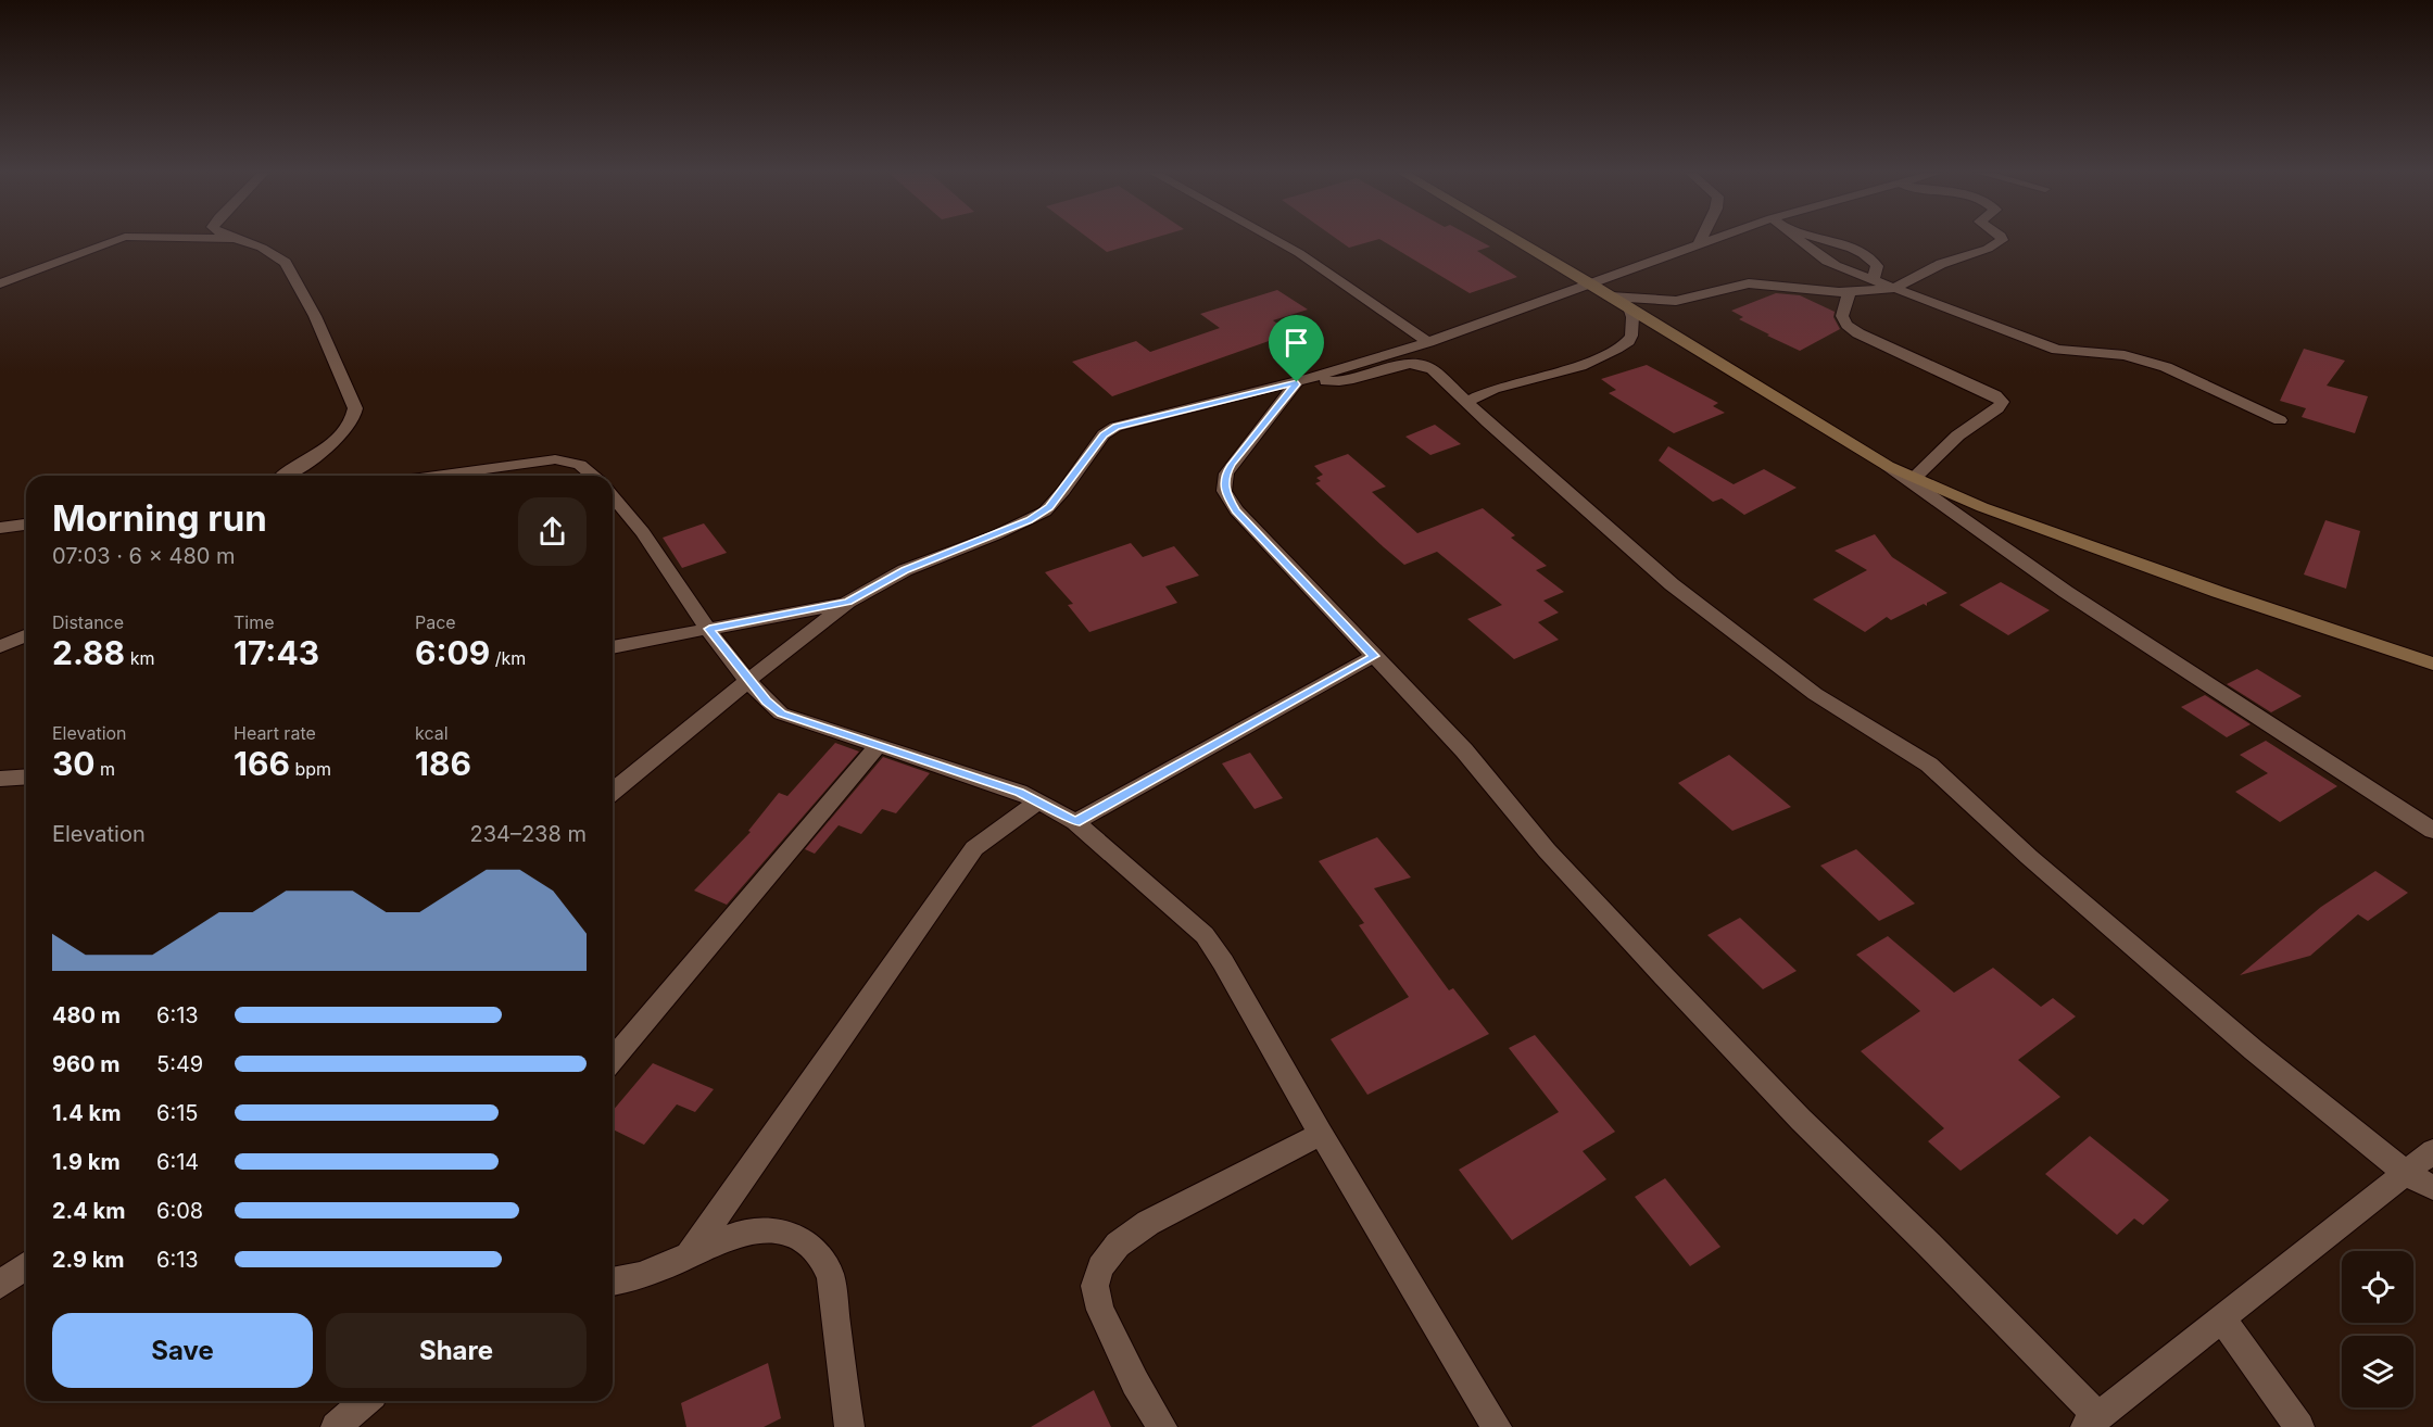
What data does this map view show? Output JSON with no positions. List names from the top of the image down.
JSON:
{
  "page": {
    "heading": ["Morning run", "07:03 · 6 × 480 m"],
    "stats": [
      ["Distance", "2.88 km"],
      ["Time", "17:43"],
      ["Pace", "6:09 /km"],
      ["Elevation", "30 m"],
      ["Heart rate", "166 bpm"],
      ["kcal", "186"]
    ],
    "chart": ["Elevation", "234–238 m"],
    "list": [
      {
        "name": "480 m",
        "note": "6:13"
      },
      {
        "name": "960 m",
        "note": "5:49"
      },
      {
        "name": "1.4 km",
        "note": "6:15"
      },
      {
        "name": "1.9 km",
        "note": "6:14"
      },
      {
        "name": "2.4 km",
        "note": "6:08"
      },
      {
        "name": "2.9 km",
        "note": "6:13"
      }
    ],
    "buttons": ["Save", "Share"]
  }
}
